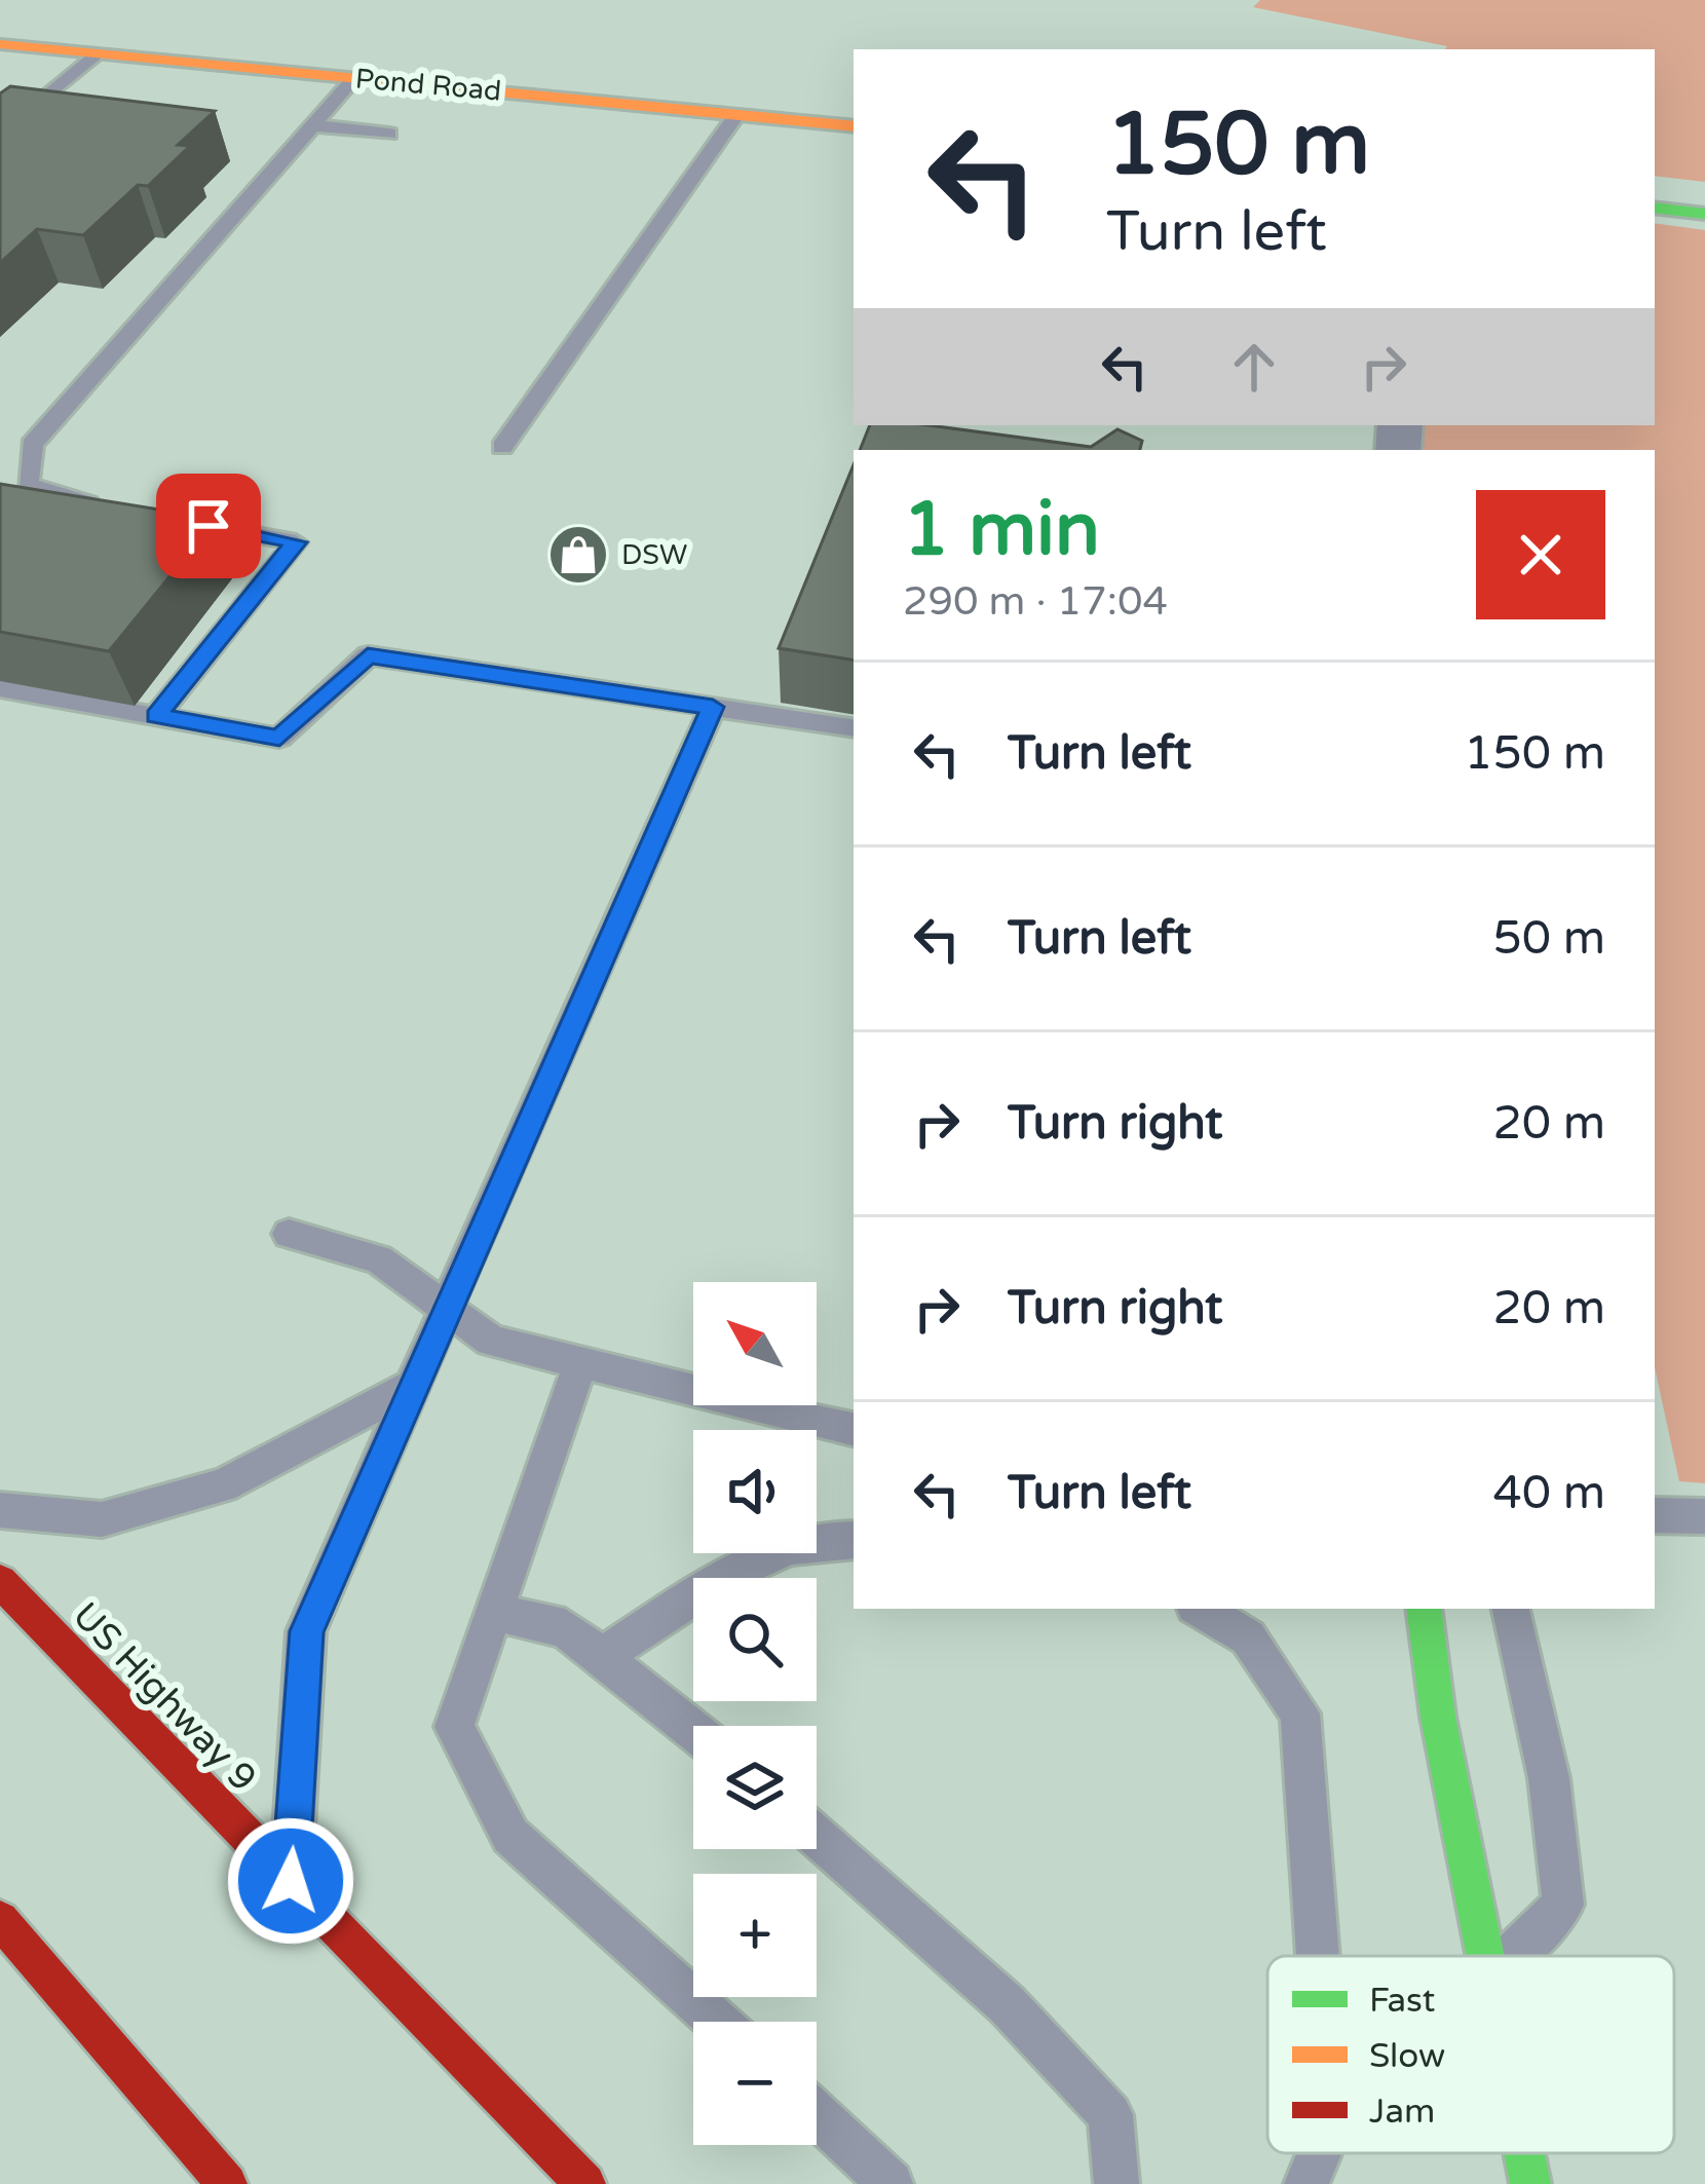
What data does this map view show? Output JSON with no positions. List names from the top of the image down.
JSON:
{
  "streets": {
    "main road": ["Pond Road", "US Highway 9"]
  },
  "places": {
    "shop": ["DSW"]
  },
  "legend": ["Fast", "Slow", "Jam"],
  "north": "top left",
  "page": {
    "turn": ["150 m", "Turn left"],
    "heading": ["1 min", "290 m · 17:04"],
    "list": [
      {
        "name": "Turn left",
        "value": "150 m"
      },
      {
        "name": "Turn left",
        "value": "50 m"
      },
      {
        "name": "Turn right",
        "value": "20 m"
      },
      {
        "name": "Turn right",
        "value": "20 m"
      },
      {
        "name": "Turn left",
        "value": "40 m"
      }
    ],
    "map_buttons": ["+", "−"]
  }
}
